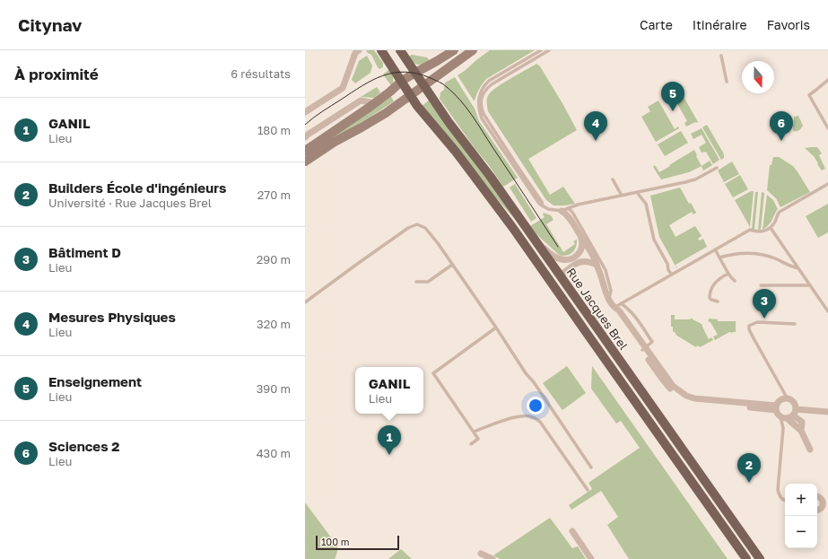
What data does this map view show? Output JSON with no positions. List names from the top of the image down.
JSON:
{
  "streets": {
    "main road": ["Rue Jacques Brel"]
  },
  "scale_bar": "100 m",
  "north": "bottom",
  "page": {
    "header": "Citynav",
    "nav": ["Carte", "Itinéraire", "Favoris"],
    "heading": ["À proximité", "6 résultats"],
    "pins": [
      "5",
      "4",
      "6",
      "3",
      "1",
      "2"
    ],
    "list": [
      {
        "mark": "1",
        "name": "GANIL",
        "note": "Lieu",
        "value": "180 m"
      },
      {
        "mark": "2",
        "name": "Builders École d'ingénieurs",
        "note": "Université · Rue Jacques Brel",
        "value": "270 m"
      },
      {
        "mark": "3",
        "name": "Bâtiment D",
        "note": "Lieu",
        "value": "290 m"
      },
      {
        "mark": "4",
        "name": "Mesures Physiques",
        "note": "Lieu",
        "value": "320 m"
      },
      {
        "mark": "5",
        "name": "Enseignement",
        "note": "Lieu",
        "value": "390 m"
      },
      {
        "mark": "6",
        "name": "Sciences 2",
        "note": "Lieu",
        "value": "430 m"
      }
    ],
    "popup": ["GANIL", "Lieu"],
    "map_buttons": ["+", "−"],
    "scale": "100 m"
  }
}
